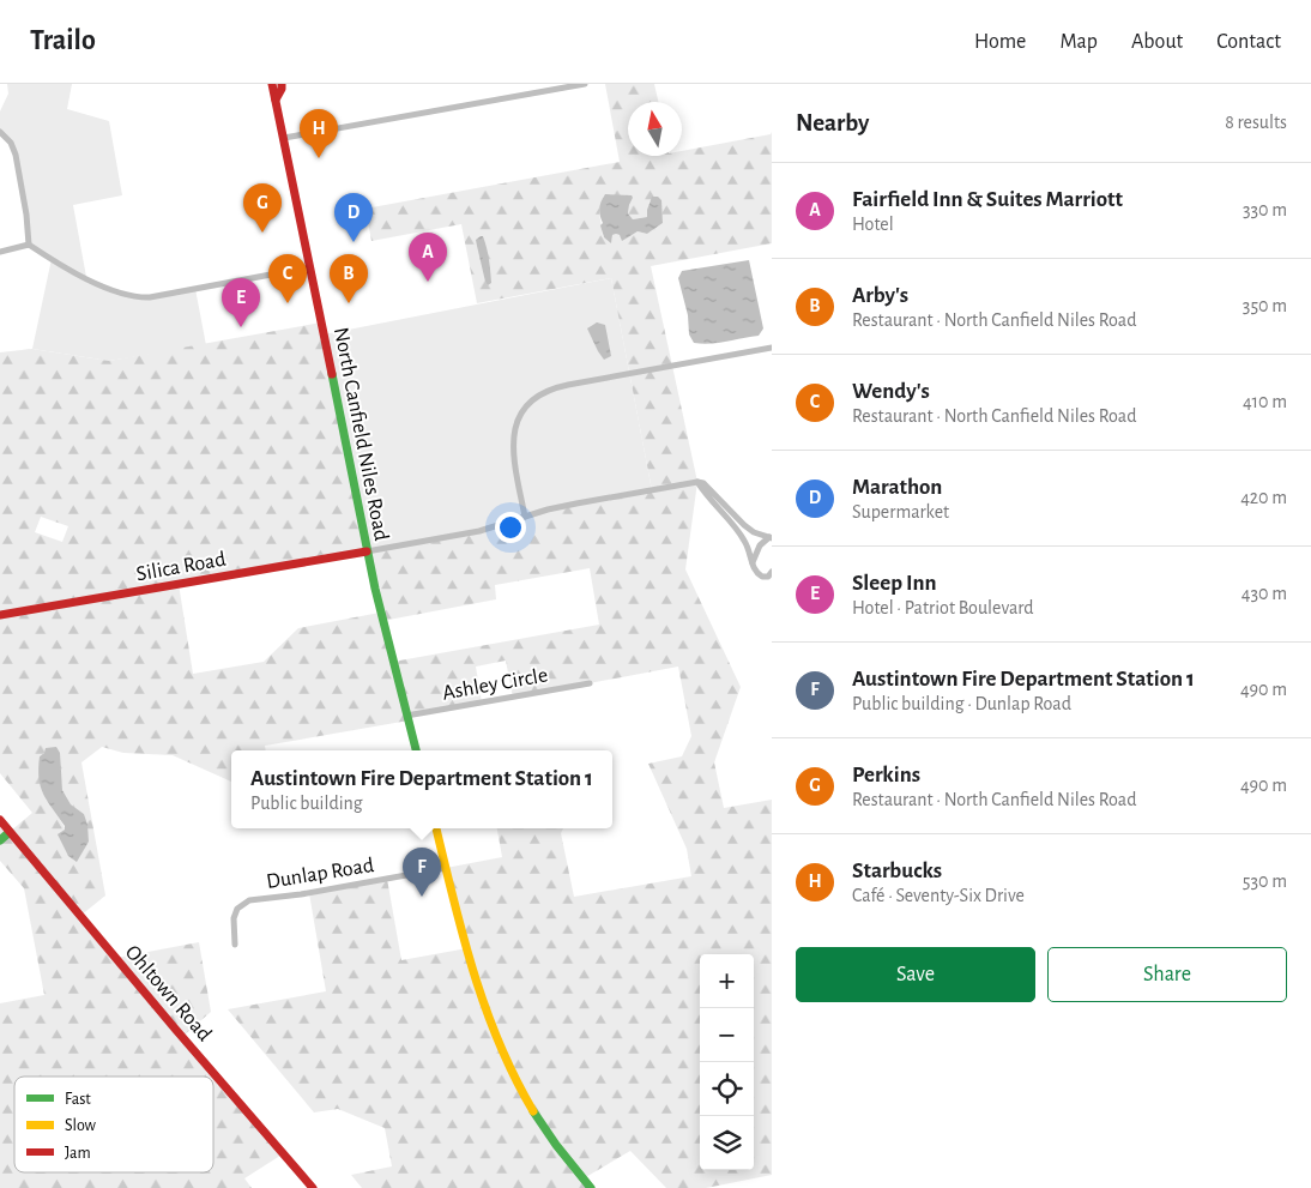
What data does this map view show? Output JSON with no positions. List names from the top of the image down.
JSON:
{
  "streets": {
    "main road": ["North Canfield Niles Road", "Silica Road", "Ohltown Road"],
    "street": ["Ashley Circle", "Dunlap Road"]
  },
  "crossings": [
    ["North Canfield Niles Road", "Silica Road"],
    ["North Canfield Niles Road", "Ashley Circle"]
  ],
  "legend": ["Fast", "Slow", "Jam"],
  "north": "top",
  "page": {
    "header": "Trailo",
    "nav": [
      "Home",
      "Map",
      "About",
      "Contact"
    ],
    "heading": ["Nearby", "8 results"],
    "pins": [
      "H",
      "G",
      "D",
      "A",
      "B",
      "C",
      "E",
      "F"
    ],
    "list": [
      {
        "mark": "A",
        "name": "Fairfield Inn & Suites Marriott",
        "note": "Hotel",
        "value": "330 m"
      },
      {
        "mark": "B",
        "name": "Arby's",
        "note": "Restaurant · North Canfield Niles Road",
        "value": "350 m"
      },
      {
        "mark": "C",
        "name": "Wendy's",
        "note": "Restaurant · North Canfield Niles Road",
        "value": "410 m"
      },
      {
        "mark": "D",
        "name": "Marathon",
        "note": "Supermarket",
        "value": "420 m"
      },
      {
        "mark": "E",
        "name": "Sleep Inn",
        "note": "Hotel · Patriot Boulevard",
        "value": "430 m"
      },
      {
        "mark": "F",
        "name": "Austintown Fire Department Station 1",
        "note": "Public building · Dunlap Road",
        "value": "490 m"
      },
      {
        "mark": "G",
        "name": "Perkins",
        "note": "Restaurant · North Canfield Niles Road",
        "value": "490 m"
      },
      {
        "mark": "H",
        "name": "Starbucks",
        "note": "Café · Seventy-Six Drive",
        "value": "530 m"
      }
    ],
    "popup": ["Austintown Fire Department Station 1", "Public building"],
    "buttons": ["Save", "Share"],
    "map_buttons": ["+", "−"]
  }
}
